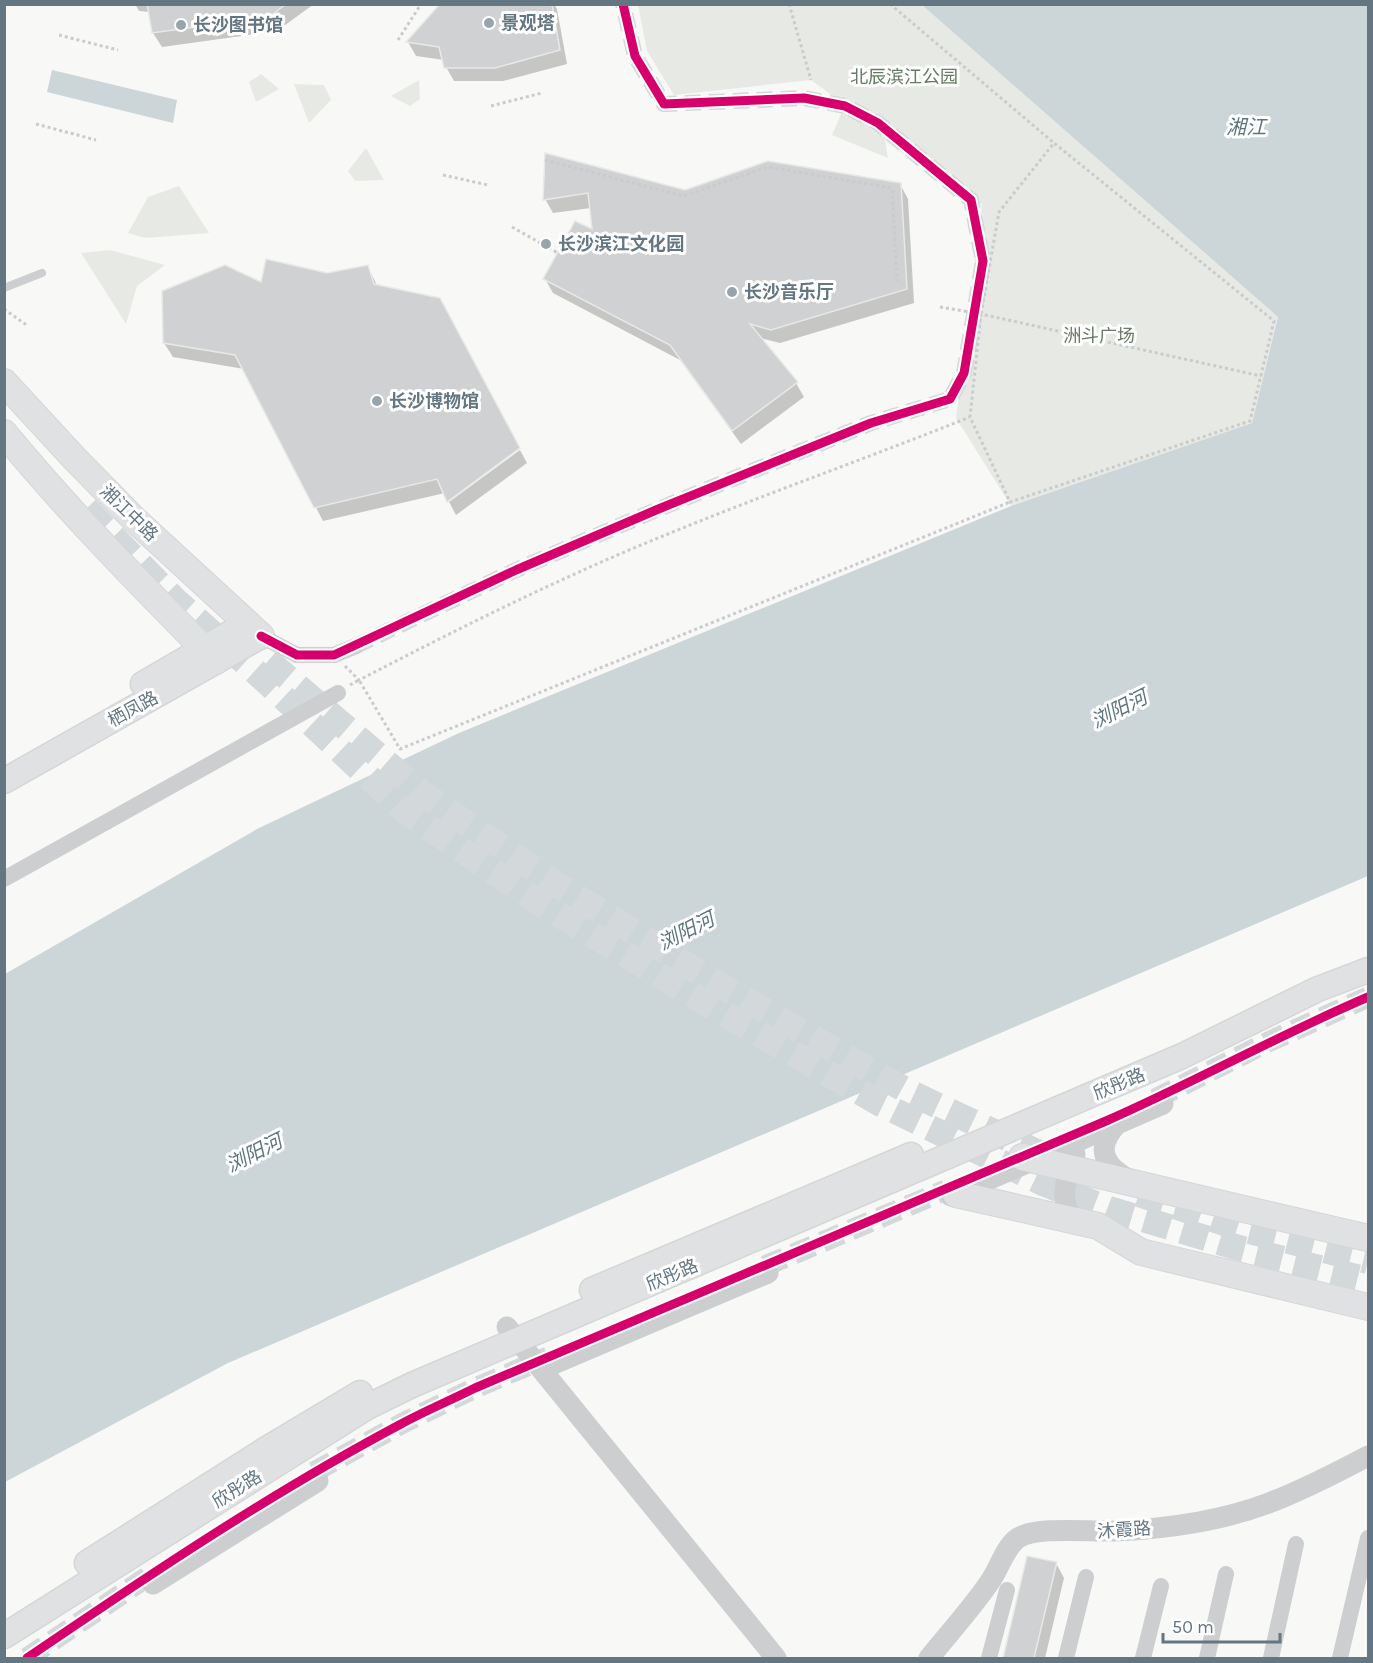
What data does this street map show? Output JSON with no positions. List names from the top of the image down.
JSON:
{
  "streets": {
    "main road": ["湘江中路", "栖凤路", "欣彤路"],
    "street": ["沐霞路"]
  },
  "crossings": [
    ["湘江中路", "栖凤路"]
  ],
  "water": ["湘江", "浏阳河"],
  "parks": ["北辰滨江公园", "洲斗广场"],
  "places": [
    "景观塔",
    "长沙图书馆",
    "长沙滨江文化园",
    "长沙音乐厅",
    "长沙博物馆"
  ],
  "scale_bar": "50 m"
}
